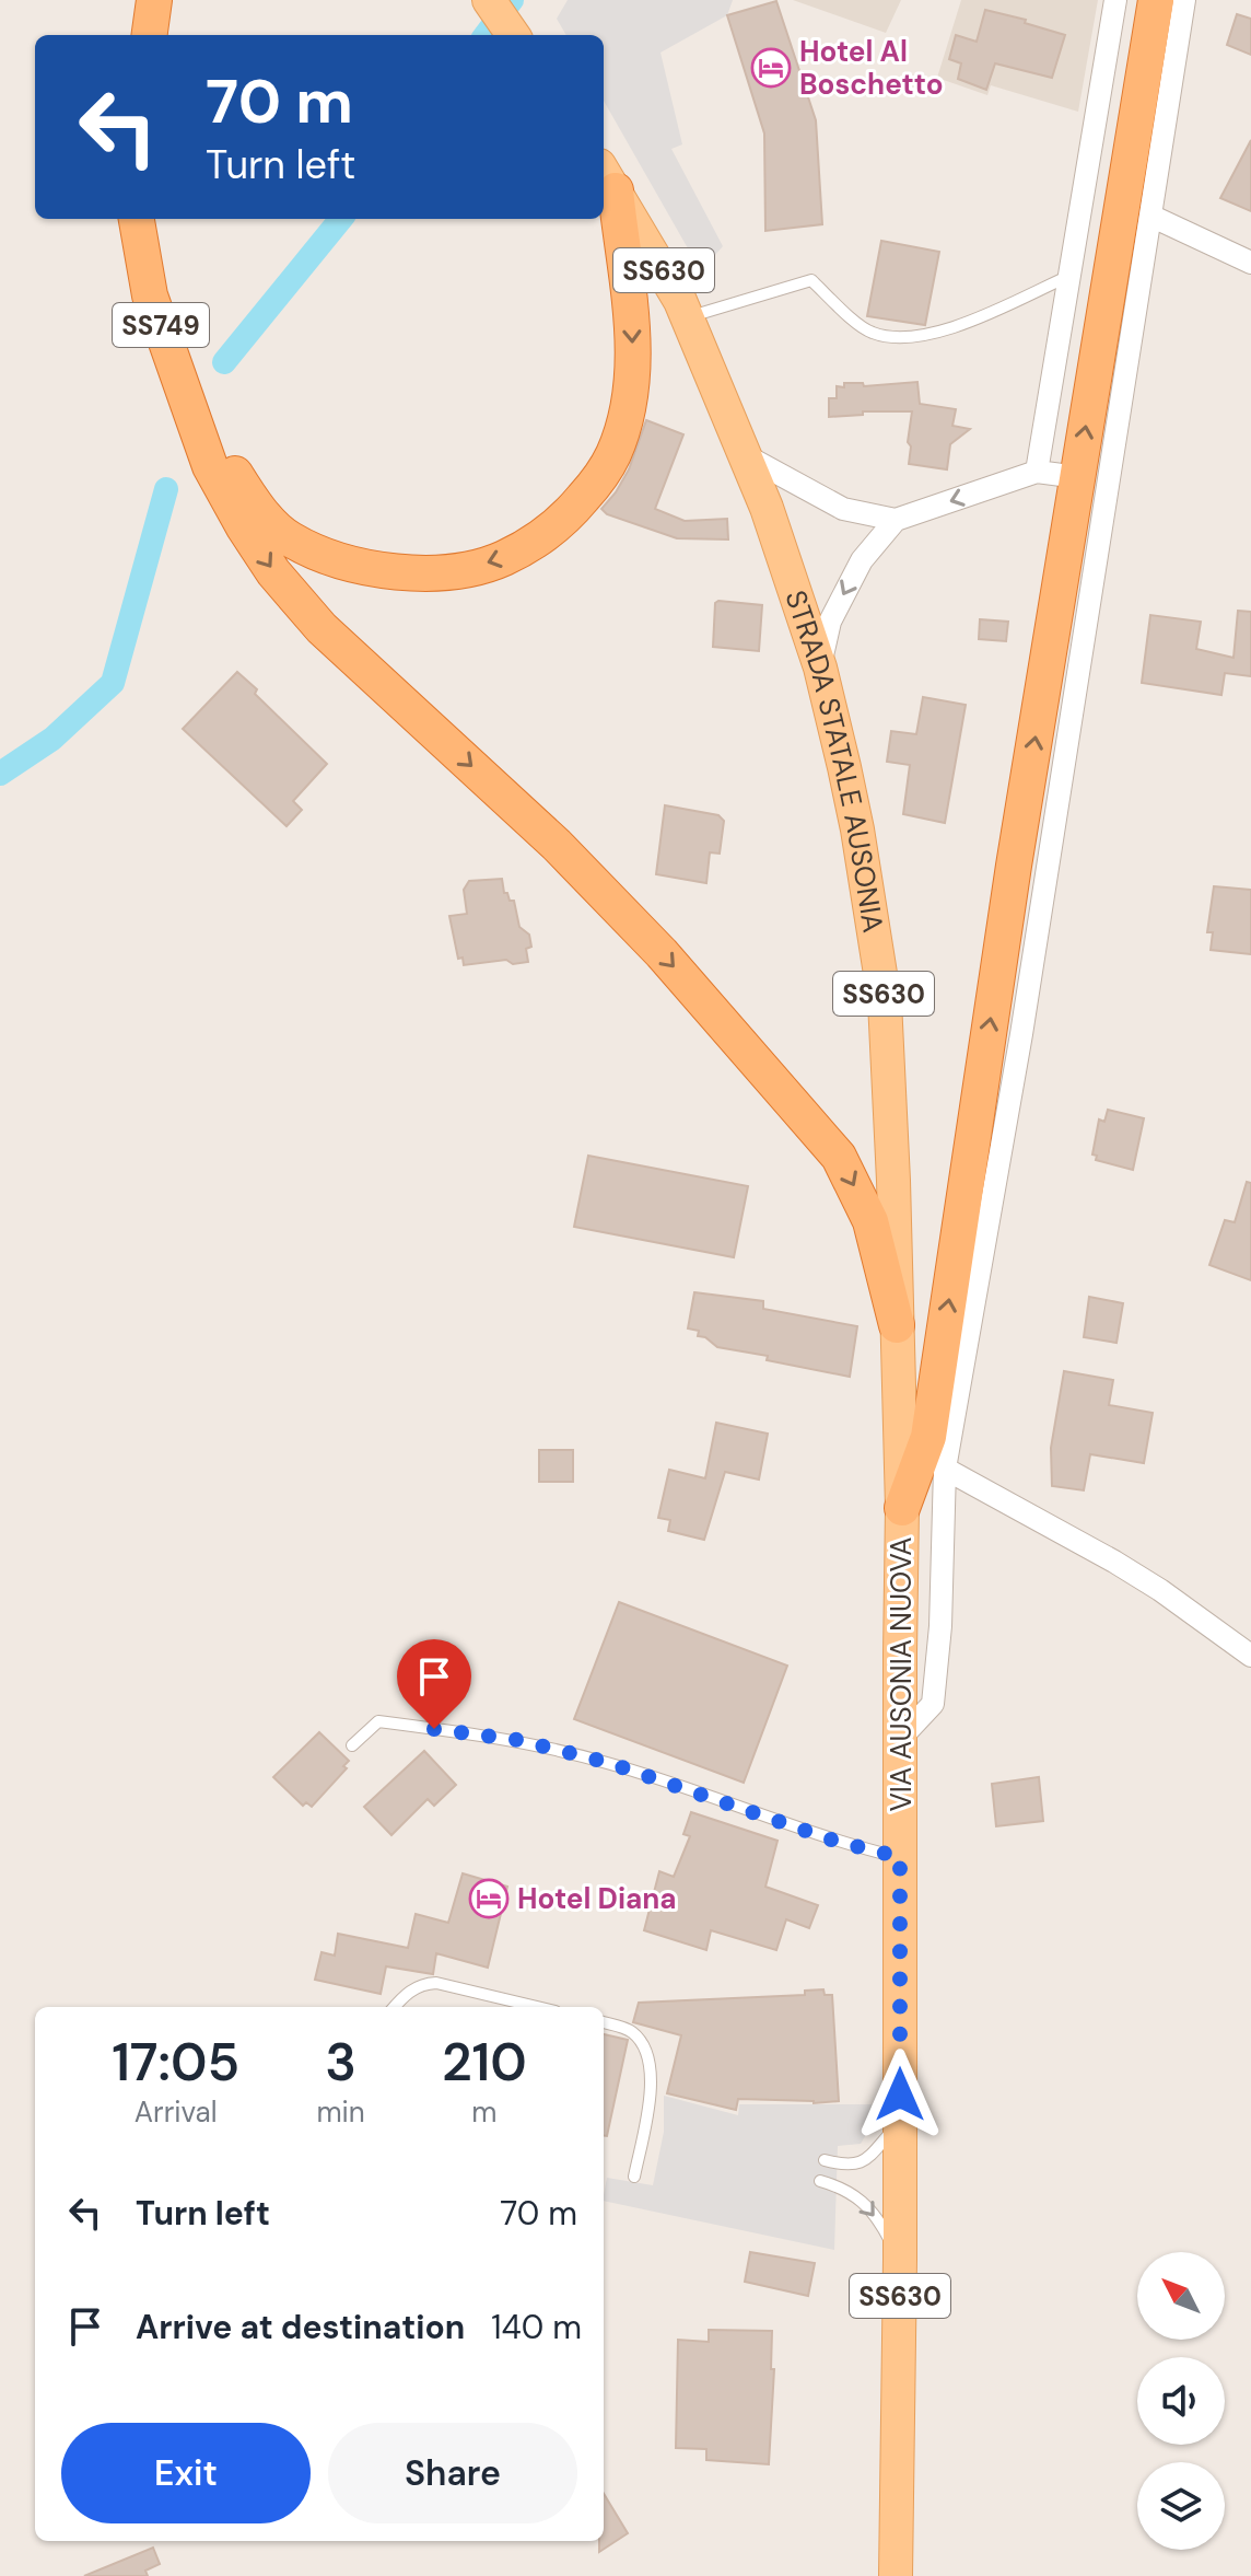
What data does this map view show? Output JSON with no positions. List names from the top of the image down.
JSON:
{
  "streets": {
    "highway": ["SS749"],
    "main road": ["SS630", "STRADA STATALE AUSONIA", "VIA AUSONIA NUOVA"]
  },
  "crossings": [
    ["STRADA STATALE AUSONIA", "VIA AUSONIA NUOVA"]
  ],
  "places": {
    "hotel": ["Hotel Al Boschetto", "Hotel Diana"]
  },
  "north": "top left",
  "page": {
    "turn": ["70 m", "Turn left"],
    "eta": [
      "17:05",
      "Arrival",
      "3",
      "min",
      "210",
      "m"
    ],
    "list": [
      {
        "name": "Turn left",
        "value": "70 m"
      },
      {
        "name": "Arrive at destination",
        "value": "140 m"
      }
    ],
    "buttons": ["Exit", "Share"]
  }
}
